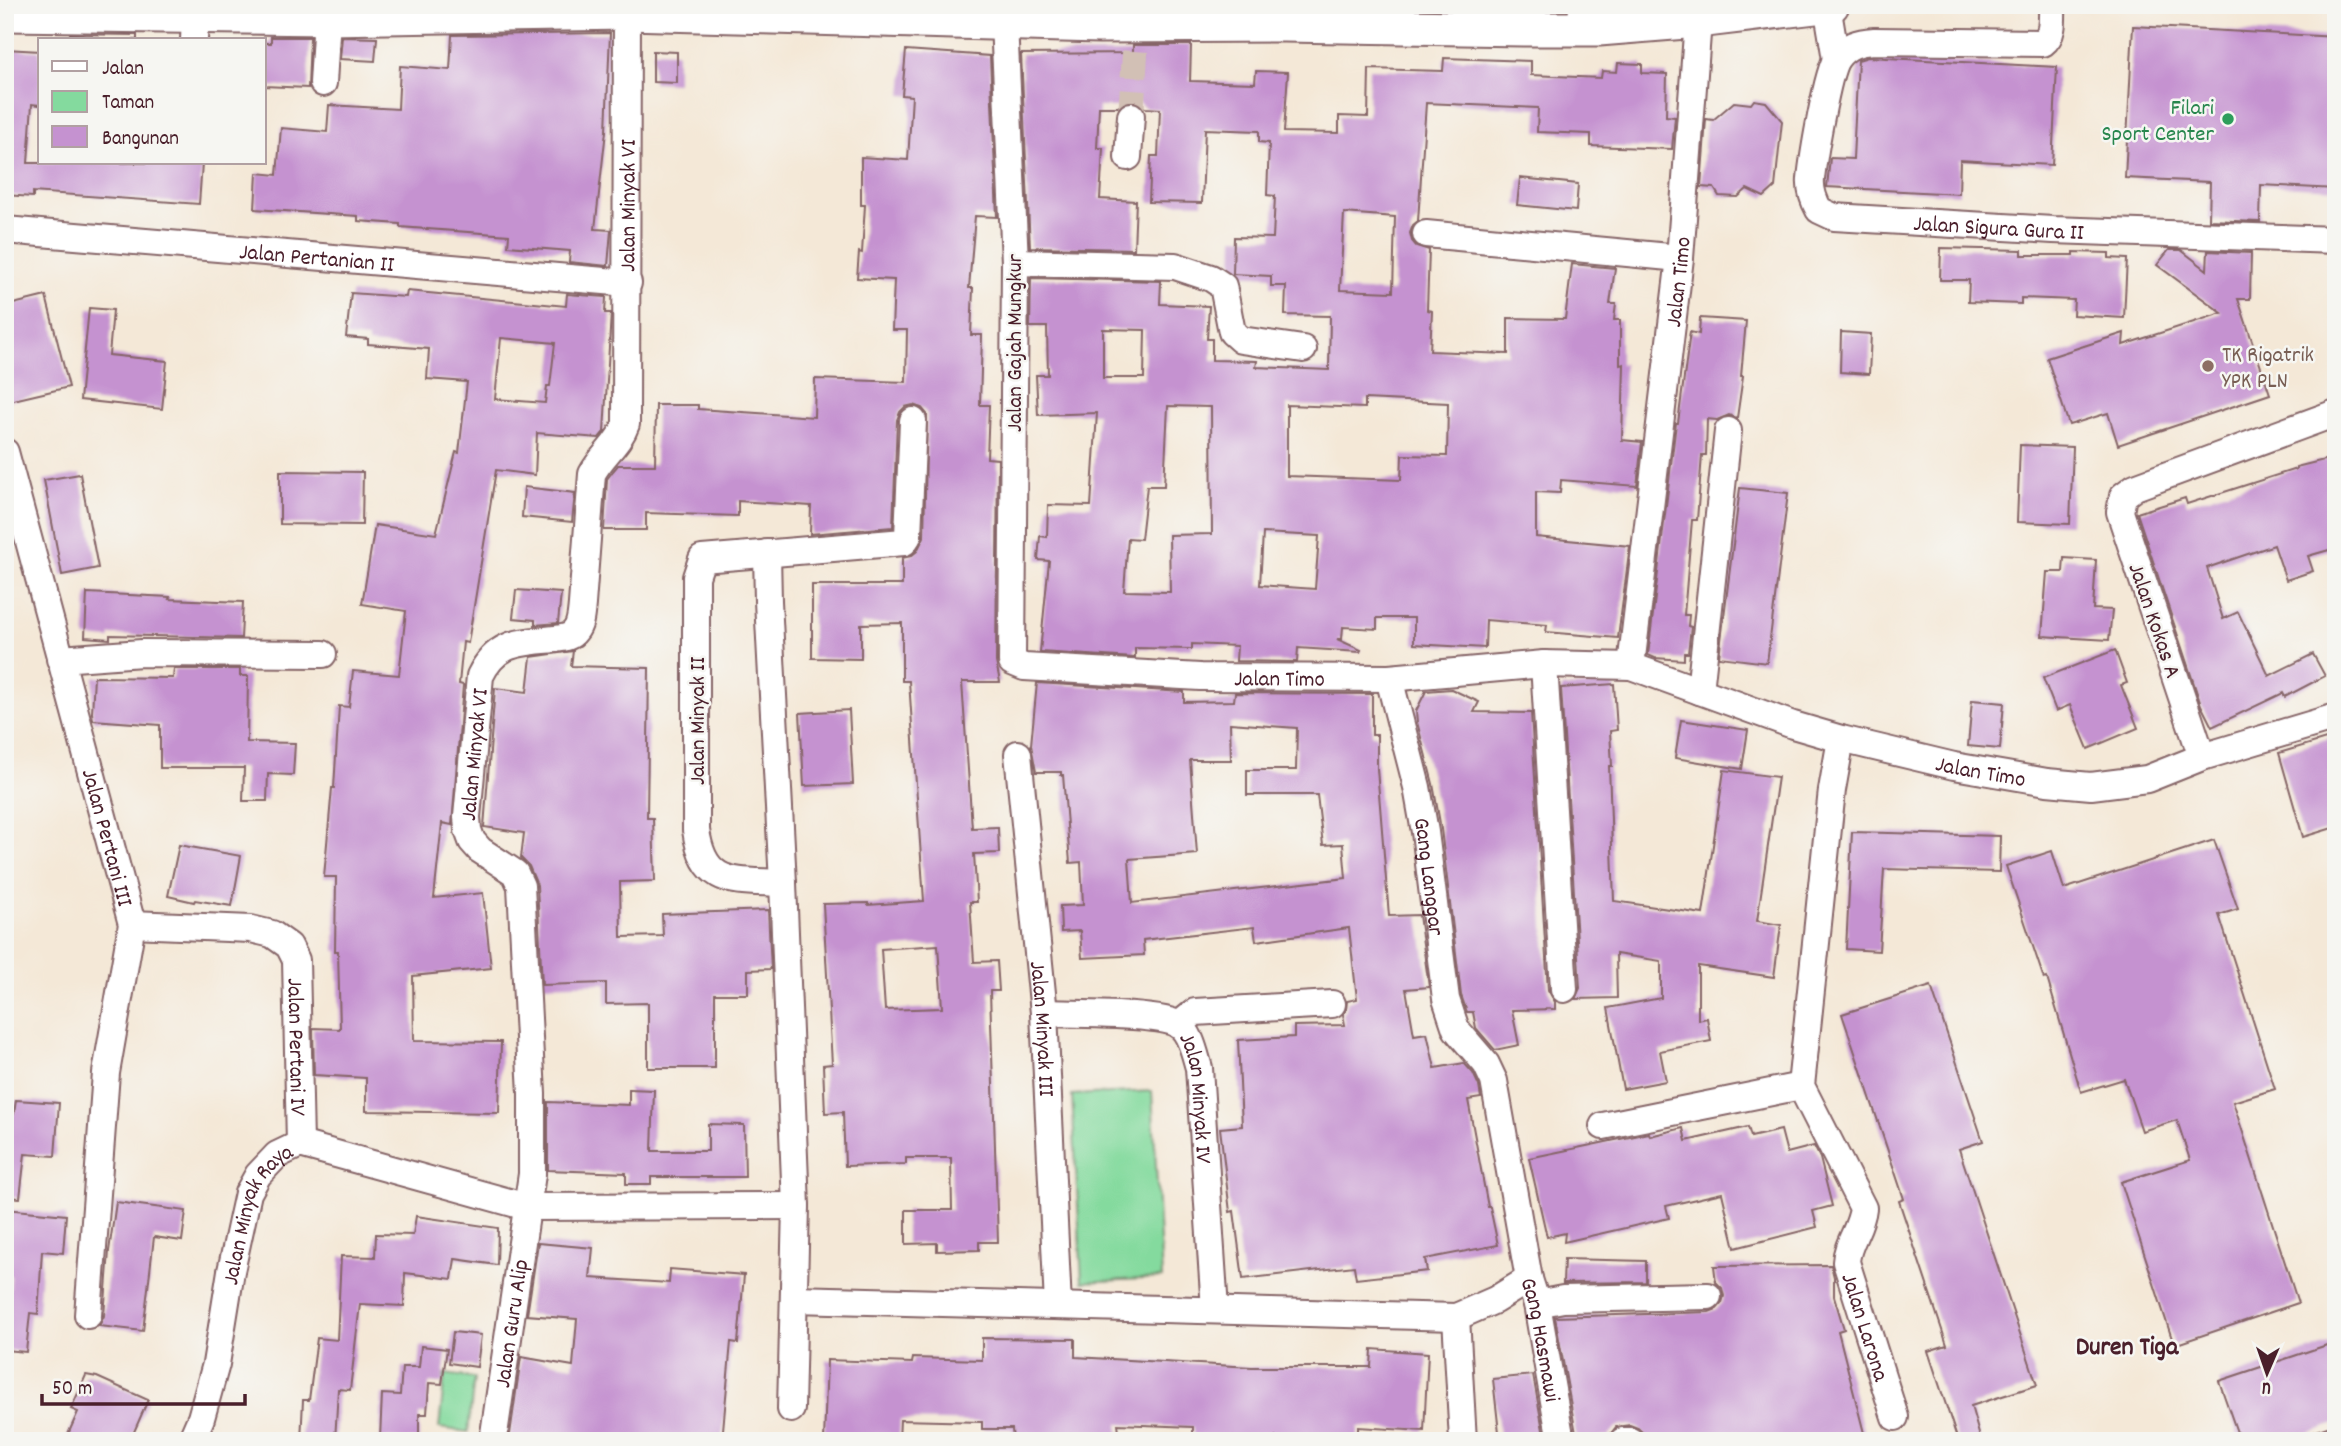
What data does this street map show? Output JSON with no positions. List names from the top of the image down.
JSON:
{
  "streets": {
    "street": [
      "Jalan Minyak VI",
      "Jalan Sigura Gura II",
      "Jalan Pertanian II",
      "Jalan Timo",
      "Jalan Gajah Mungkur",
      "Jalan Kokas A",
      "Jalan Minyak II",
      "Jalan Pertani III",
      "Gang Langgar",
      "Jalan Minyak III",
      "Jalan Pertani IV",
      "Jalan Minyak IV",
      "Jalan Minyak Raya",
      "Jalan Guru Alip",
      "Jalan Larona",
      "Gang Hasmawi"
    ]
  },
  "crossings": [
    ["Jalan Minyak VI", "Jalan Pertanian II"],
    ["Jalan Minyak VI", "Jalan Minyak Raya"],
    ["Jalan Minyak VI", "Jalan Guru Alip"],
    ["Jalan Timo", "Jalan Gajah Mungkur"],
    ["Jalan Timo", "Jalan Kokas A"],
    ["Jalan Timo", "Gang Langgar"],
    ["Jalan Pertani III", "Jalan Pertani IV"],
    ["Gang Langgar", "Gang Hasmawi"],
    ["Jalan Minyak III", "Jalan Minyak IV"],
    ["Jalan Pertani IV", "Jalan Minyak Raya"],
    ["Jalan Minyak Raya", "Jalan Guru Alip"]
  ],
  "districts": ["Duren Tiga"],
  "places": ["Filari Sport Center", "TK Rigatrik YPK PLN"],
  "legend": ["Jalan", "Taman", "Bangunan"],
  "scale_bar": "50 m",
  "north": "bottom"
}
